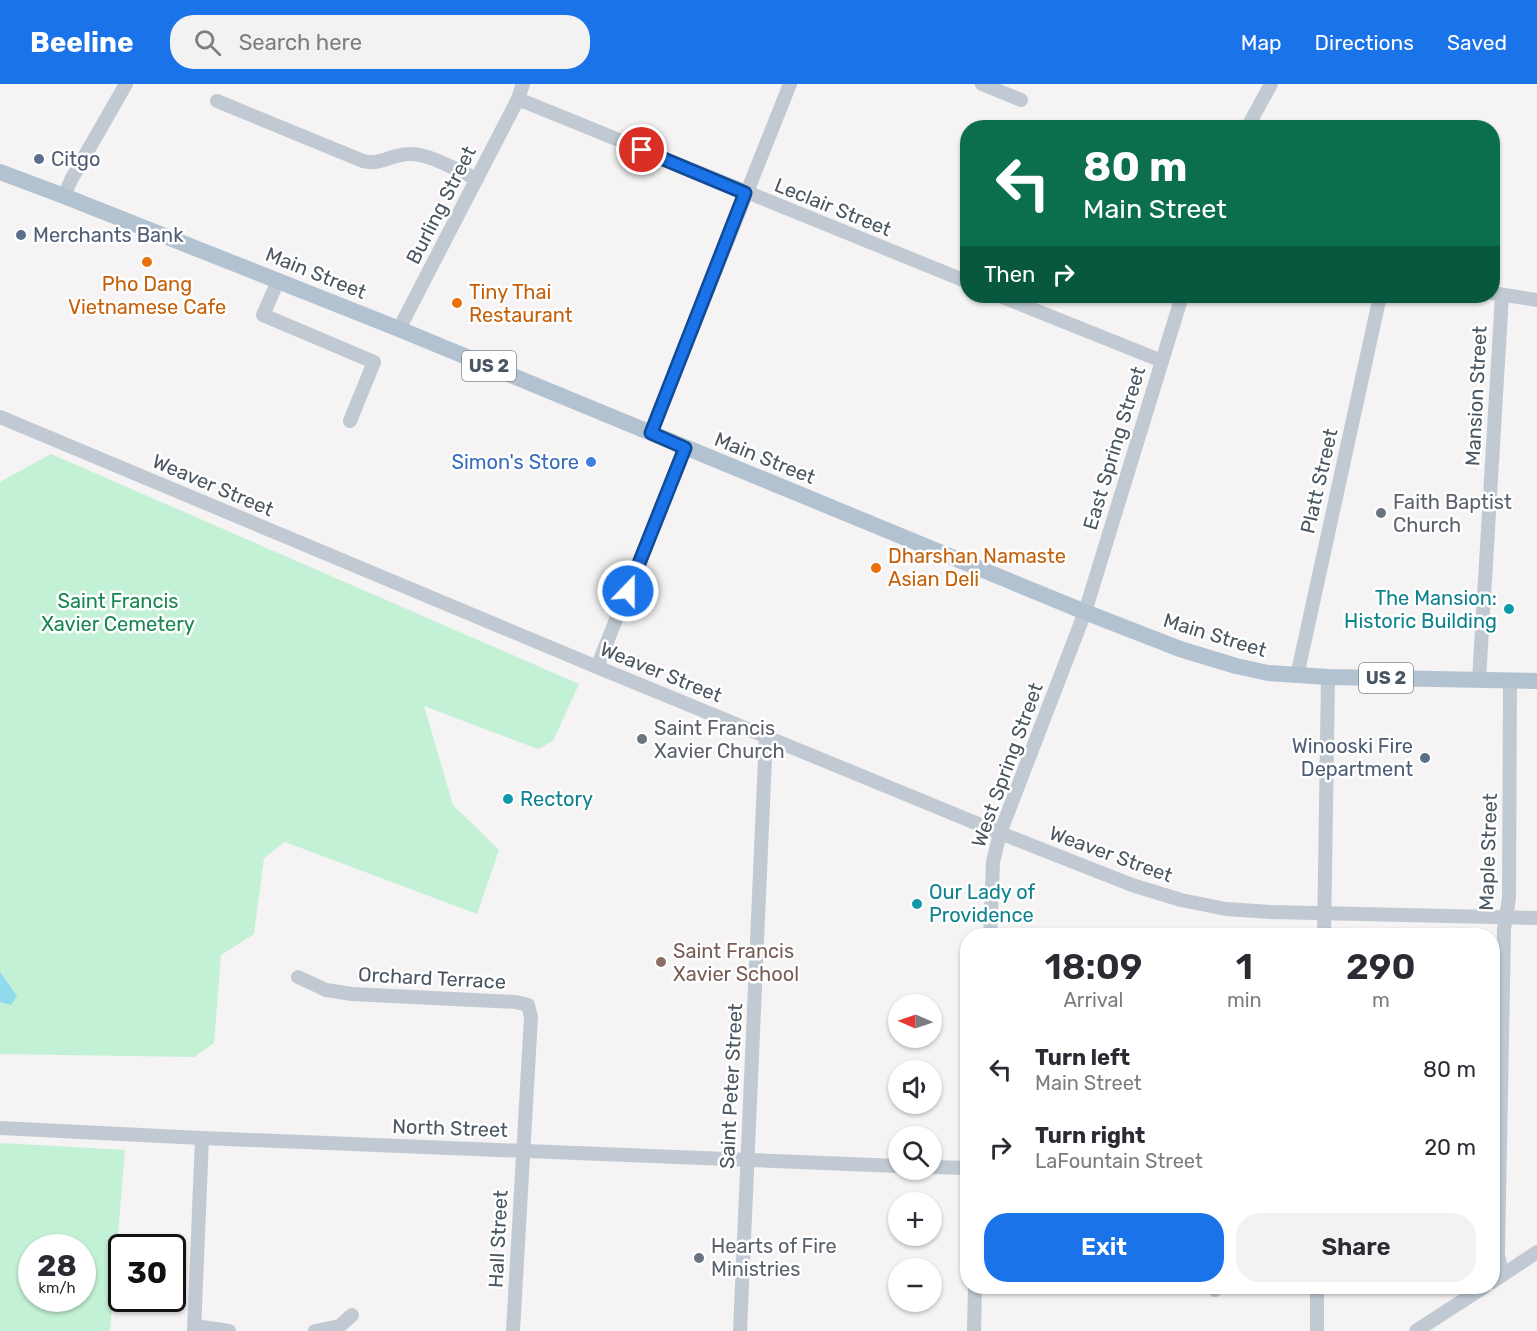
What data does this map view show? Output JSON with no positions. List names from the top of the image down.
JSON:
{
  "streets": {
    "main road": ["Main Street", "US 2"],
    "street": [
      "Burling Street",
      "Leclair Street",
      "Mansion Street",
      "East Spring Street",
      "Platt Street",
      "Weaver Street",
      "West Spring Street",
      "Maple Street",
      "Orchard Terrace",
      "Saint Peter Street",
      "North Street",
      "Hall Street"
    ]
  },
  "crossings": [
    ["Burling Street", "Leclair Street"],
    ["Burling Street", "Main Street"],
    ["Main Street", "Mansion Street"],
    ["Main Street", "East Spring Street"],
    ["Main Street", "Platt Street"],
    ["Main Street", "West Spring Street"],
    ["Main Street", "Maple Street"],
    ["East Spring Street", "West Spring Street"],
    ["Weaver Street", "West Spring Street"],
    ["Weaver Street", "Maple Street"],
    ["Weaver Street", "Saint Peter Street"],
    ["Orchard Terrace", "North Street"],
    ["Orchard Terrace", "Hall Street"],
    ["Saint Peter Street", "North Street"],
    ["North Street", "Hall Street"]
  ],
  "parks": ["Saint Francis Xavier Cemetery"],
  "places": [
    "Citgo",
    "Merchants Bank",
    "Pho Dang Vietnamese Cafe",
    "Tiny Thai Restaurant",
    "Simon's Store",
    "Faith Baptist Church",
    "Dharshan Namaste Asian Deli",
    "The Mansion: Historic Building",
    "Saint Francis Xavier Church",
    "Winooski Fire Department",
    "Rectory",
    "Our Lady of Providence",
    "Saint Francis Xavier School",
    "Hearts of Fire Ministries"
  ],
  "north": "left",
  "page": {
    "header": "Beeline",
    "search": "Search here",
    "nav": ["Map", "Directions", "Saved"],
    "turn": ["80 m", "Main Street"],
    "then": "Then",
    "eta": [
      "18:09",
      "Arrival",
      "1",
      "min",
      "290",
      "m"
    ],
    "map_buttons": ["+", "−"],
    "list": [
      {
        "name": "Turn left",
        "note": "Main Street",
        "value": "80 m"
      },
      {
        "name": "Turn right",
        "note": "LaFountain Street",
        "value": "20 m"
      }
    ],
    "buttons": ["Exit", "Share"],
    "speed": "28 km/h",
    "limit": "30"
  }
}
